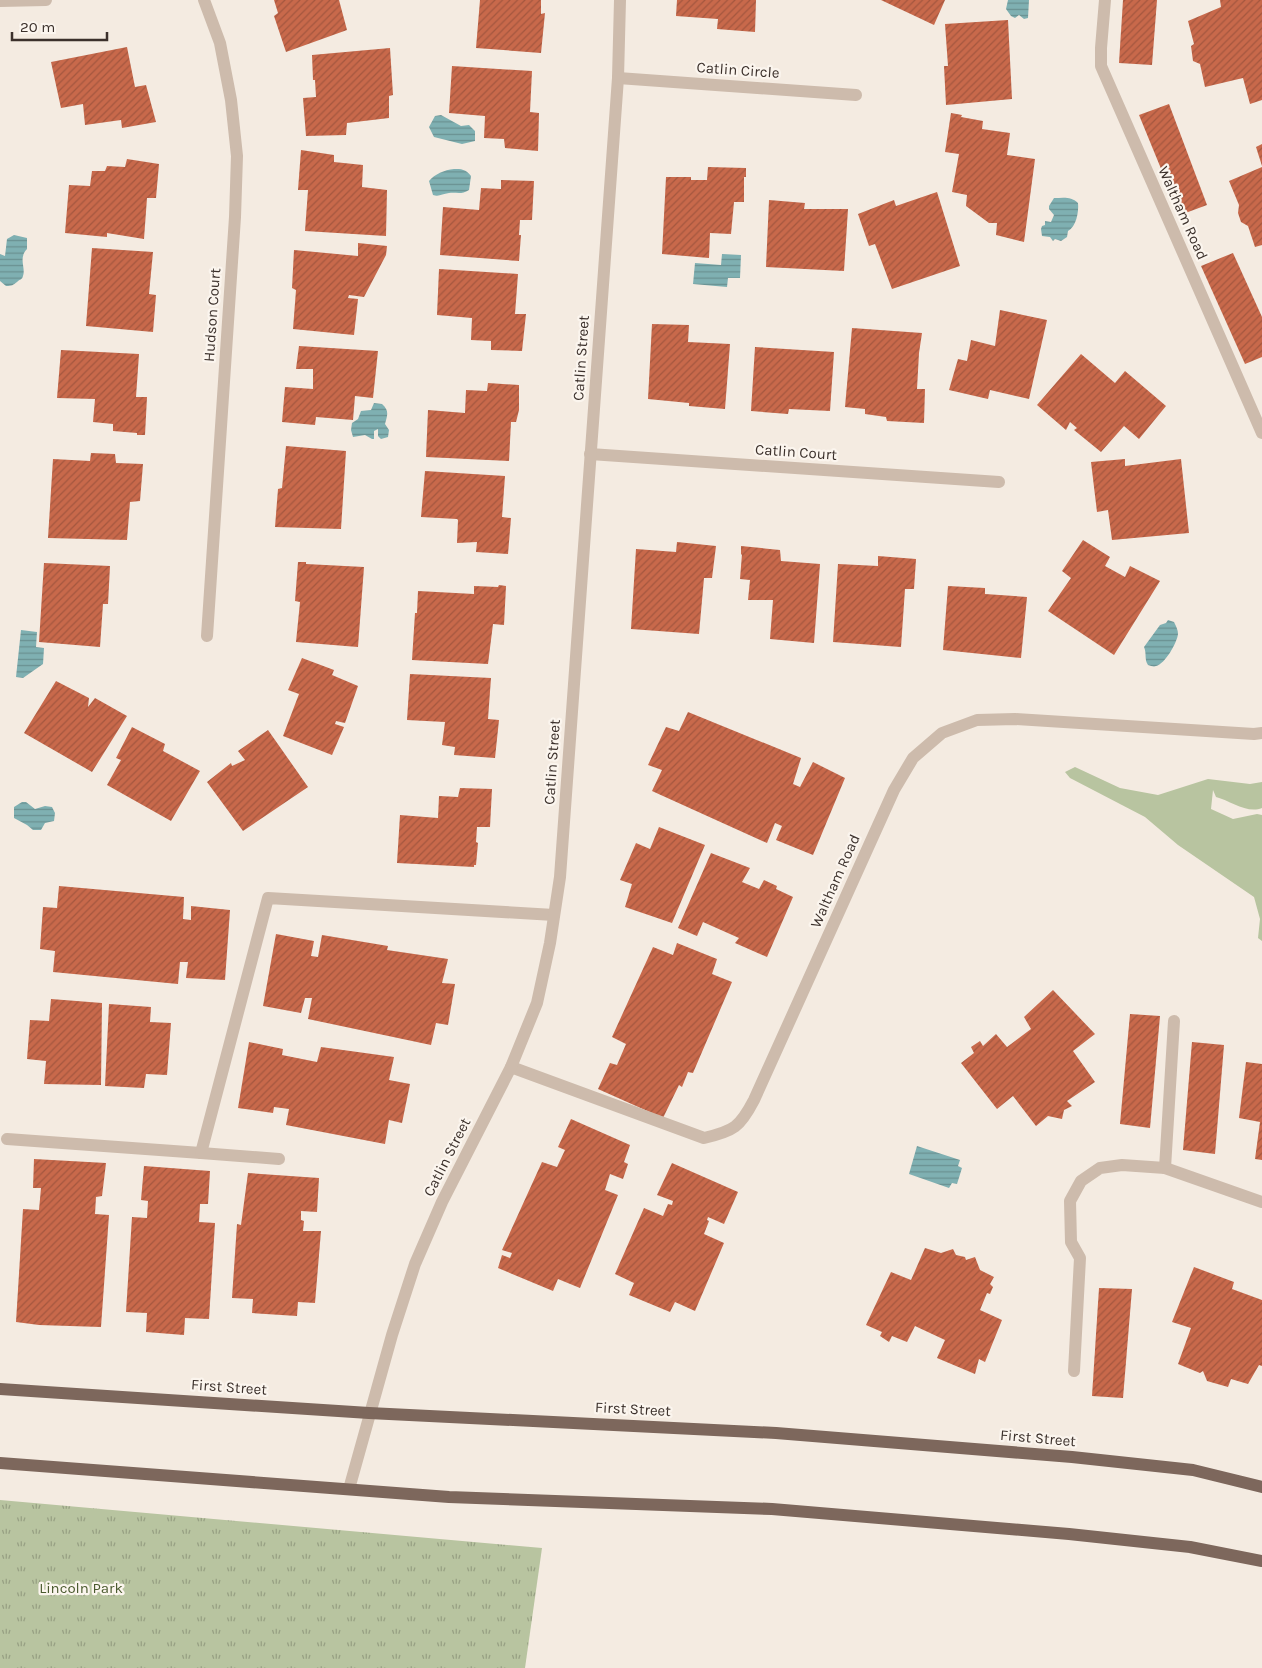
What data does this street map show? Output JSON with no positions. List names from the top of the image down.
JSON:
{
  "streets": {
    "main road": ["First Street"],
    "street": [
      "Catlin Circle",
      "Waltham Road",
      "Hudson Court",
      "Catlin Street",
      "Catlin Court"
    ]
  },
  "crossings": [
    ["Catlin Circle", "Catlin Street"],
    ["Waltham Road", "Catlin Street"],
    ["Catlin Street", "Catlin Court"],
    ["Catlin Street", "First Street"]
  ],
  "parks": ["Lincoln Park"],
  "scale_bar": "20 m"
}
